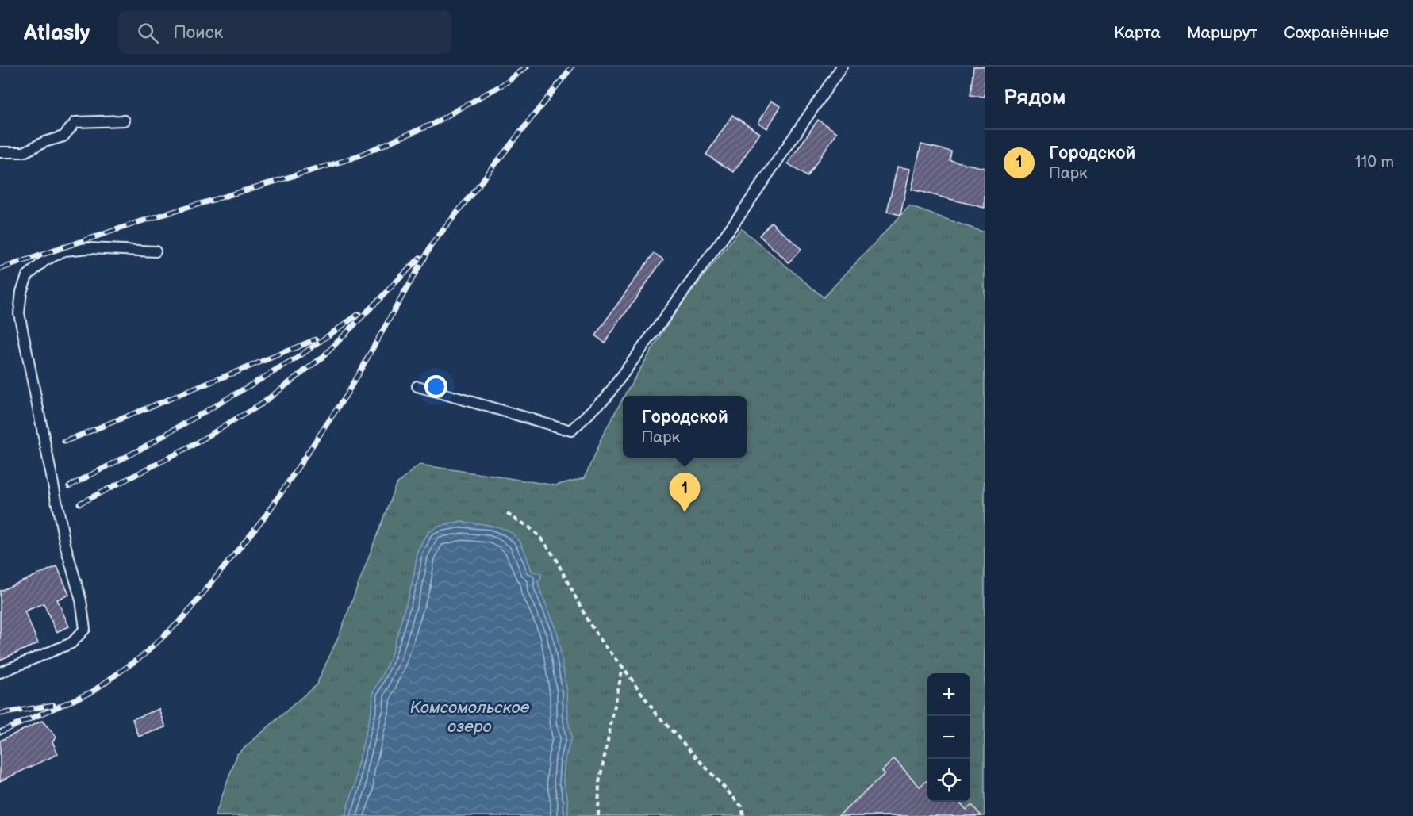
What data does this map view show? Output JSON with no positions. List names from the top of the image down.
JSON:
{
  "water": ["Комсомольское озеро"],
  "page": {
    "header": "Atlasly",
    "search": "Поиск",
    "nav": ["Карта", "Маршрут", "Сохранённые"],
    "heading": "Рядом",
    "list": [
      {
        "mark": "1",
        "name": "Городской",
        "note": "Парк",
        "value": "110 m"
      }
    ],
    "popup": ["Городской", "Парк"],
    "pins": "1",
    "map_buttons": ["+", "−"]
  }
}
